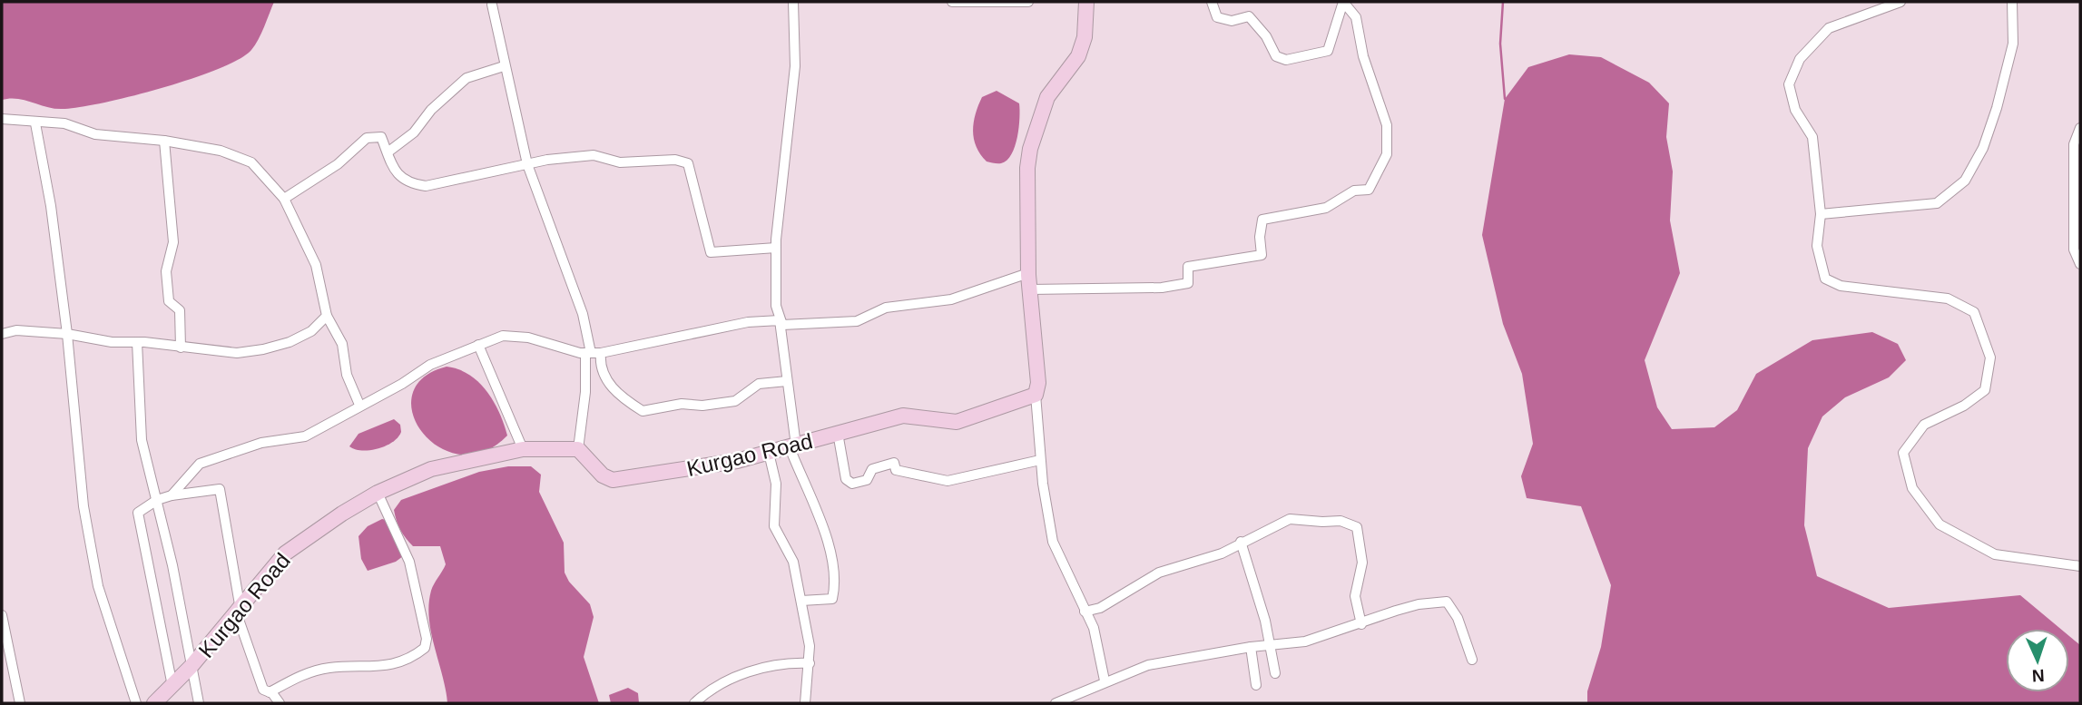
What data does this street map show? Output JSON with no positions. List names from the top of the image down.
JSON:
{
  "streets": {
    "street": ["Kurgao Road"]
  },
  "north": "bottom"
}
